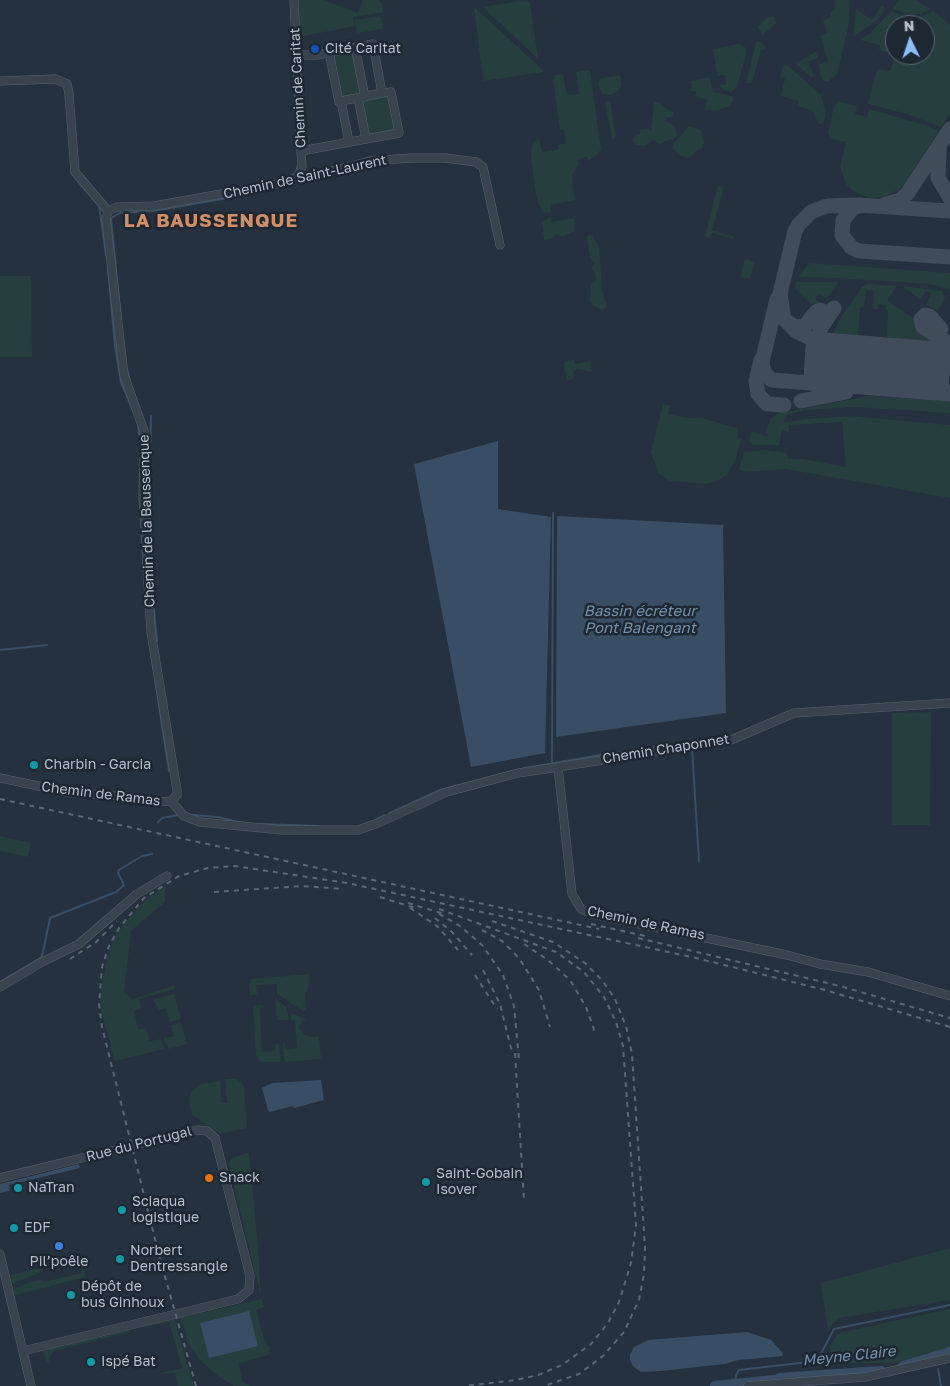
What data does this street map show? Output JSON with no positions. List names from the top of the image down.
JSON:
{
  "streets": {
    "street": [
      "Chemin de Caritat",
      "Chemin de Saint-Laurent",
      "Chemin de la Baussenque",
      "Chemin Chaponnet",
      "Chemin de Ramas",
      "Rue du Portugal"
    ]
  },
  "crossings": [
    ["Chemin de Caritat", "Chemin de Saint-Laurent"],
    ["Chemin de Saint-Laurent", "Chemin de la Baussenque"],
    ["Chemin de la Baussenque", "Chemin de Ramas"],
    ["Chemin Chaponnet", "Chemin de Ramas"]
  ],
  "districts": ["LA BAUSSENQUE"],
  "water": ["Bassin écréteur Pont Balengant", "Meyne Claire"],
  "places": [
    "Cité Caritat",
    "Charbin - Garcia",
    "Snack",
    "Saint-Gobain Isover",
    "NaTran",
    "Sciaqua logistique",
    "EDF",
    "Pil’poêle",
    "Norbert Dentressangle",
    "Dépôt de bus Ginhoux",
    "Ispé Bat"
  ],
  "north": "top"
}
